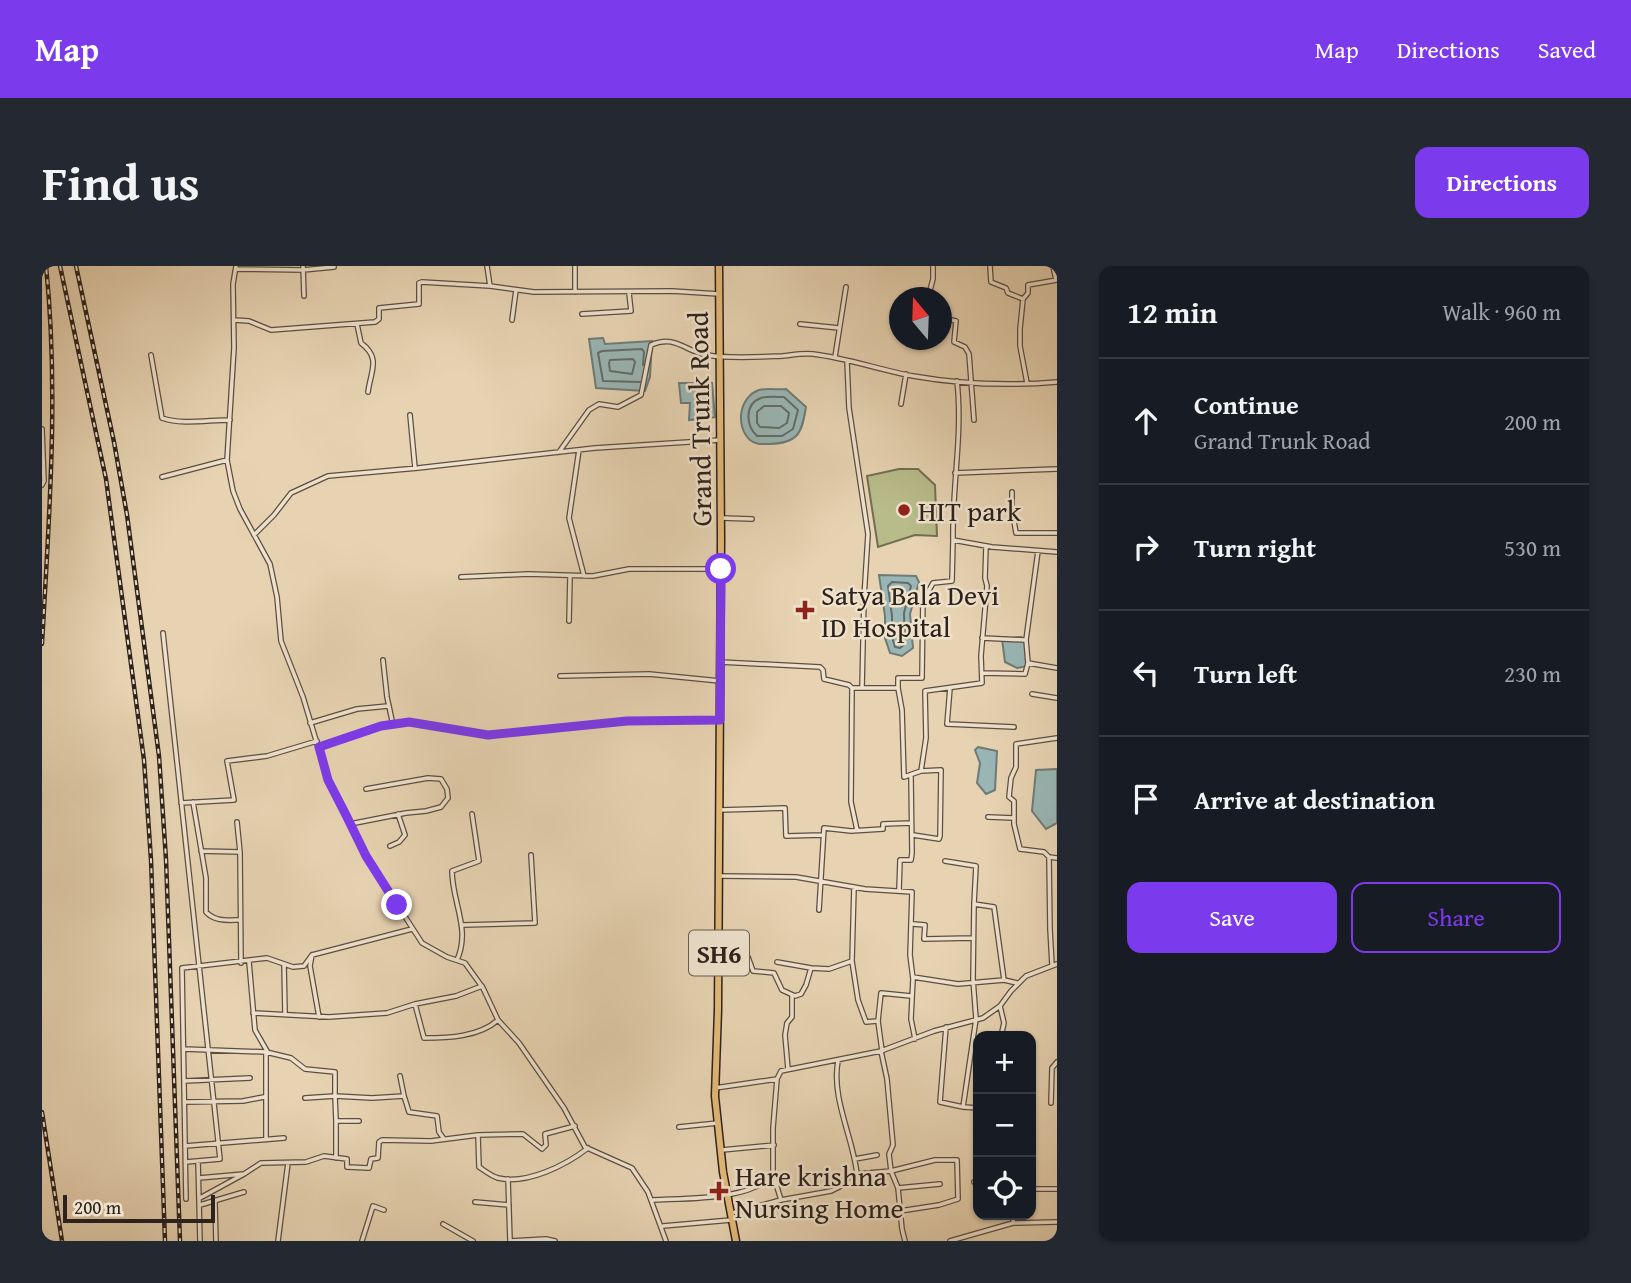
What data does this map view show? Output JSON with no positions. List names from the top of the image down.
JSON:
{
  "streets": {
    "main road": ["Grand Trunk Road", "SH6"]
  },
  "places": {
    "other": ["HIT park"],
    "health": ["Satya Bala Devi ID Hospital", "Hare krishna Nursing Home"]
  },
  "scale_bar": "200 m",
  "north": "top",
  "page": {
    "header": "Map",
    "nav": ["Map", "Directions", "Saved"],
    "title": "Find us",
    "buttons": [
      "Directions",
      ["Save", "Share"]
    ],
    "heading": ["12 min", "Walk · 960 m"],
    "list": [
      ["Continue", "Grand Trunk Road", "200 m"],
      ["Turn right", "530 m"],
      ["Turn left", "230 m"],
      "Arrive at destination"
    ],
    "map_buttons": ["+", "−"],
    "scale": "200 m"
  }
}
